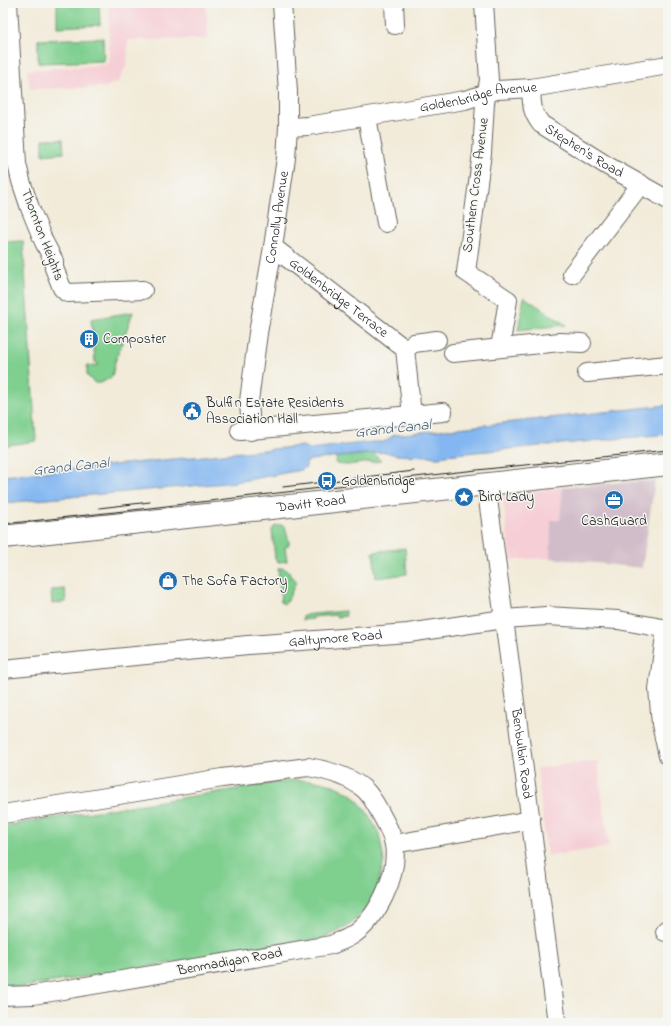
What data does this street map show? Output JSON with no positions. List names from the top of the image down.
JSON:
{
  "streets": {
    "main road": ["Davitt Road"],
    "street": [
      "Goldenbridge Avenue",
      "Stephen's Road",
      "Southern Cross Avenue",
      "Connolly Avenue",
      "Thornton Heights",
      "Goldenbridge Terrace",
      "Galtymore Road",
      "Benbulbin Road",
      "Benmadigan Road"
    ]
  },
  "crossings": [
    ["Goldenbridge Avenue", "Stephen's Road"],
    ["Goldenbridge Avenue", "Southern Cross Avenue"],
    ["Goldenbridge Avenue", "Connolly Avenue"],
    ["Connolly Avenue", "Goldenbridge Terrace"],
    ["Davitt Road", "Benbulbin Road"],
    ["Galtymore Road", "Benbulbin Road"]
  ],
  "water": ["Grand Canal"],
  "places": {
    "building": ["Composter"],
    "public building": ["Bulfin Estate Residents Association Hall"],
    "bus stop": ["Goldenbridge"],
    "place": ["Bird Lady"],
    "office": ["CashGuard"],
    "shop": ["The Sofa Factory"]
  }
}
